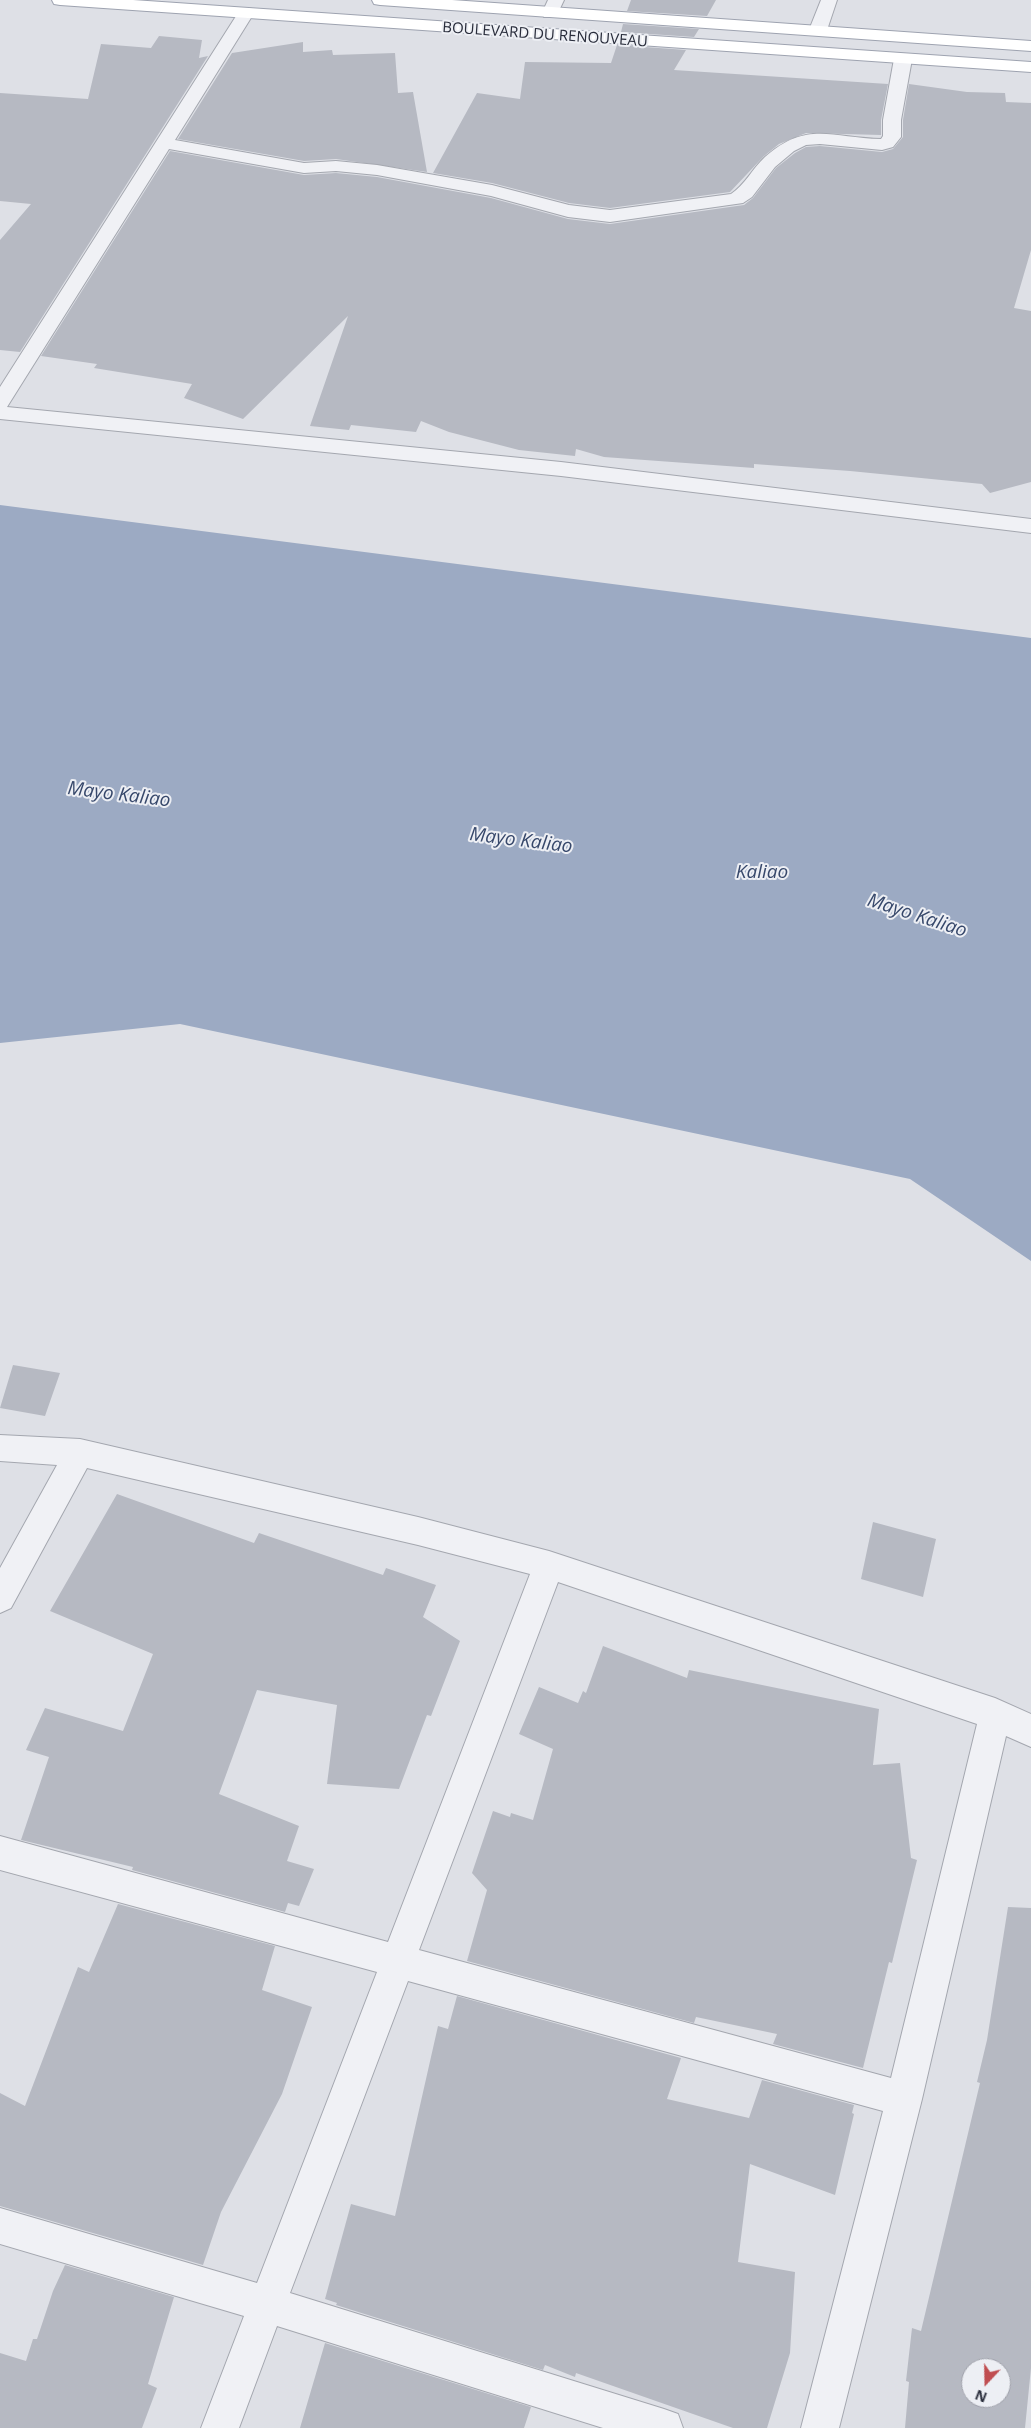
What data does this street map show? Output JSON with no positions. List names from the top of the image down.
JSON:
{
  "streets": {
    "main road": ["BOULEVARD DU RENOUVEAU"]
  },
  "water": ["Mayo Kaliao", "Kaliao"],
  "north": "bottom"
}
